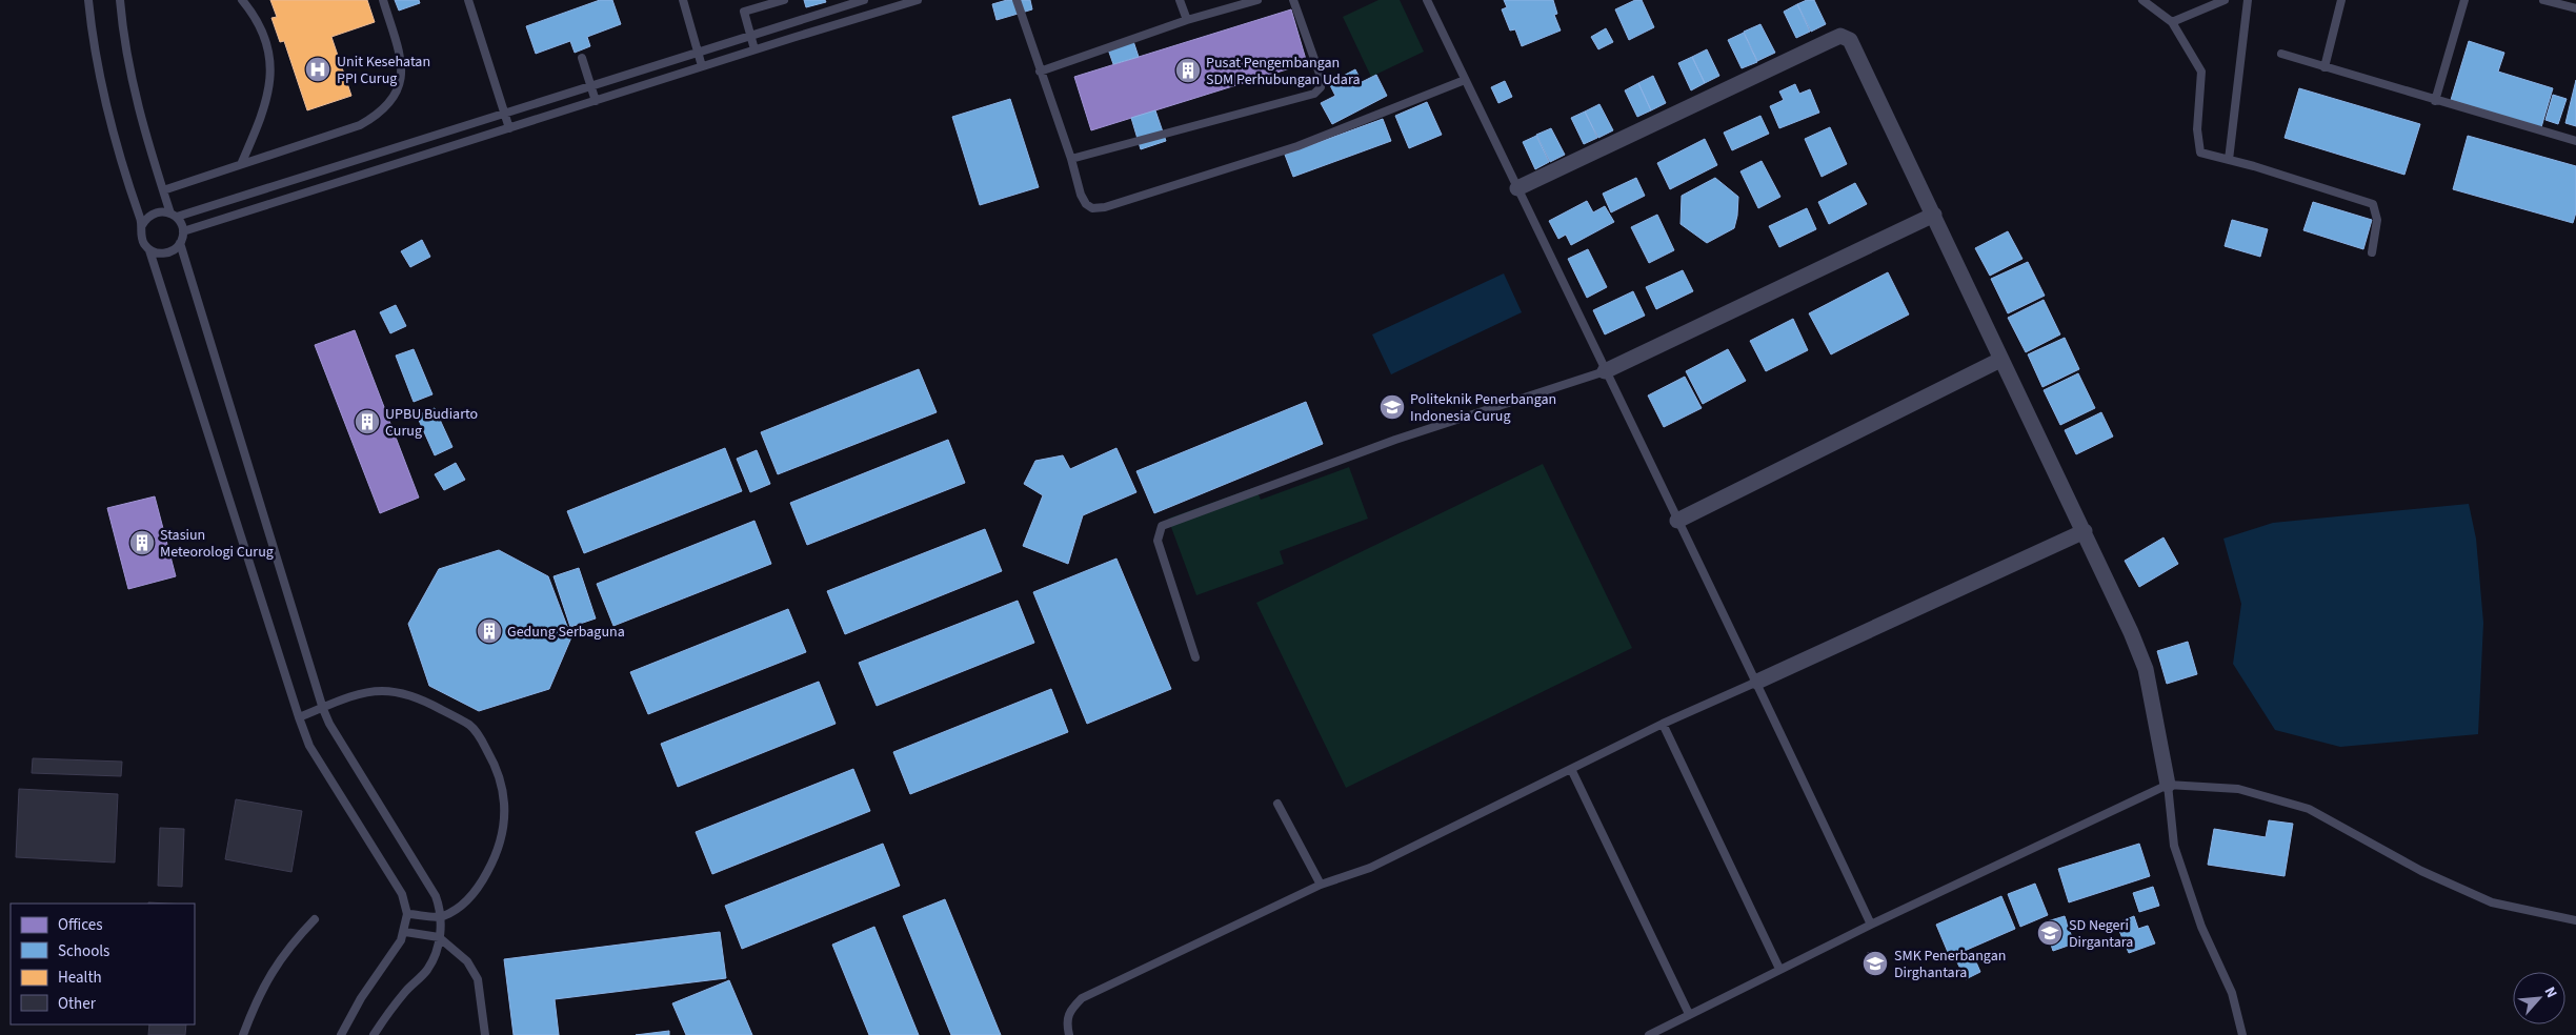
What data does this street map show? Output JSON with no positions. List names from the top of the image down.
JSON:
{
  "places": {
    "hospital": ["Unit Kesehatan PPI Curug"],
    "building": [
      "Pusat Pengembangan SDM Perhubungan Udara",
      "UPBU Budiarto Curug",
      "Stasiun Meteorologi Curug",
      "Gedung Serbaguna"
    ],
    "school or university": ["Politeknik Penerbangan Indonesia Curug", "SD Negeri Dirgantara", "SMK Penerbangan Dirghantara"]
  },
  "legend": [
    "Offices",
    "Schools",
    "Health",
    "Other"
  ],
  "north": "top right"
}
